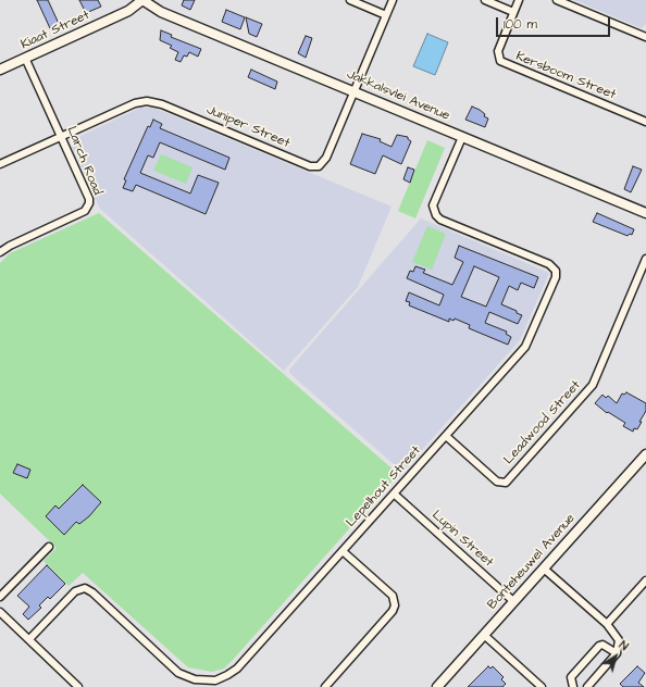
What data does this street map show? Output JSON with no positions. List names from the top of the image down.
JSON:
{
  "streets": {
    "street": [
      "Kiaat Street",
      "Kersboom Street",
      "Jakkalsvlei Avenue",
      "Juniper Street",
      "Larch Road",
      "Leadwood Street",
      "Lepelhout Street",
      "Lupin Street",
      "Bonteheuwel Avenue"
    ]
  },
  "crossings": [
    ["Kiaat Street", "Jakkalsvlei Avenue"],
    ["Kiaat Street", "Larch Road"],
    ["Jakkalsvlei Avenue", "Juniper Street"],
    ["Jakkalsvlei Avenue", "Lepelhout Street"],
    ["Juniper Street", "Larch Road"],
    ["Leadwood Street", "Lepelhout Street"],
    ["Lepelhout Street", "Lupin Street"],
    ["Lupin Street", "Bonteheuwel Avenue"]
  ],
  "scale_bar": "100 m",
  "north": "top right"
}
